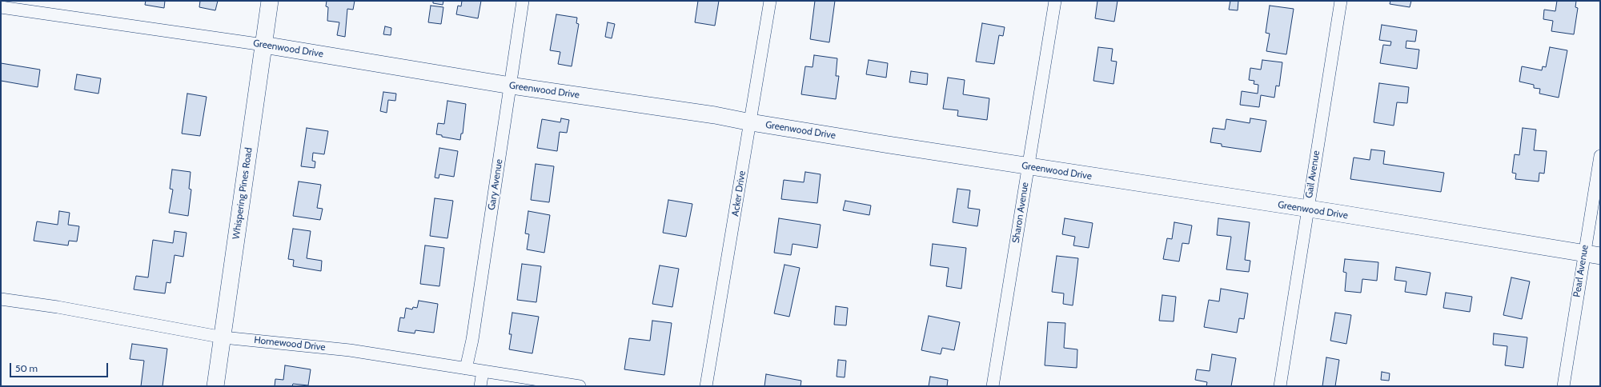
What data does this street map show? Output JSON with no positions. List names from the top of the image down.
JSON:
{
  "streets": {
    "street": [
      "Greenwood Drive",
      "Gail Avenue",
      "Gary Avenue",
      "Whispering Pines Road",
      "Acker Drive",
      "Sharon Avenue",
      "Pearl Avenue",
      "Homewood Drive"
    ]
  },
  "crossings": [
    ["Greenwood Drive", "Gail Avenue"],
    ["Greenwood Drive", "Gary Avenue"],
    ["Greenwood Drive", "Whispering Pines Road"],
    ["Greenwood Drive", "Acker Drive"],
    ["Greenwood Drive", "Sharon Avenue"],
    ["Greenwood Drive", "Pearl Avenue"],
    ["Gary Avenue", "Homewood Drive"],
    ["Whispering Pines Road", "Homewood Drive"]
  ],
  "scale_bar": "50 m"
}
